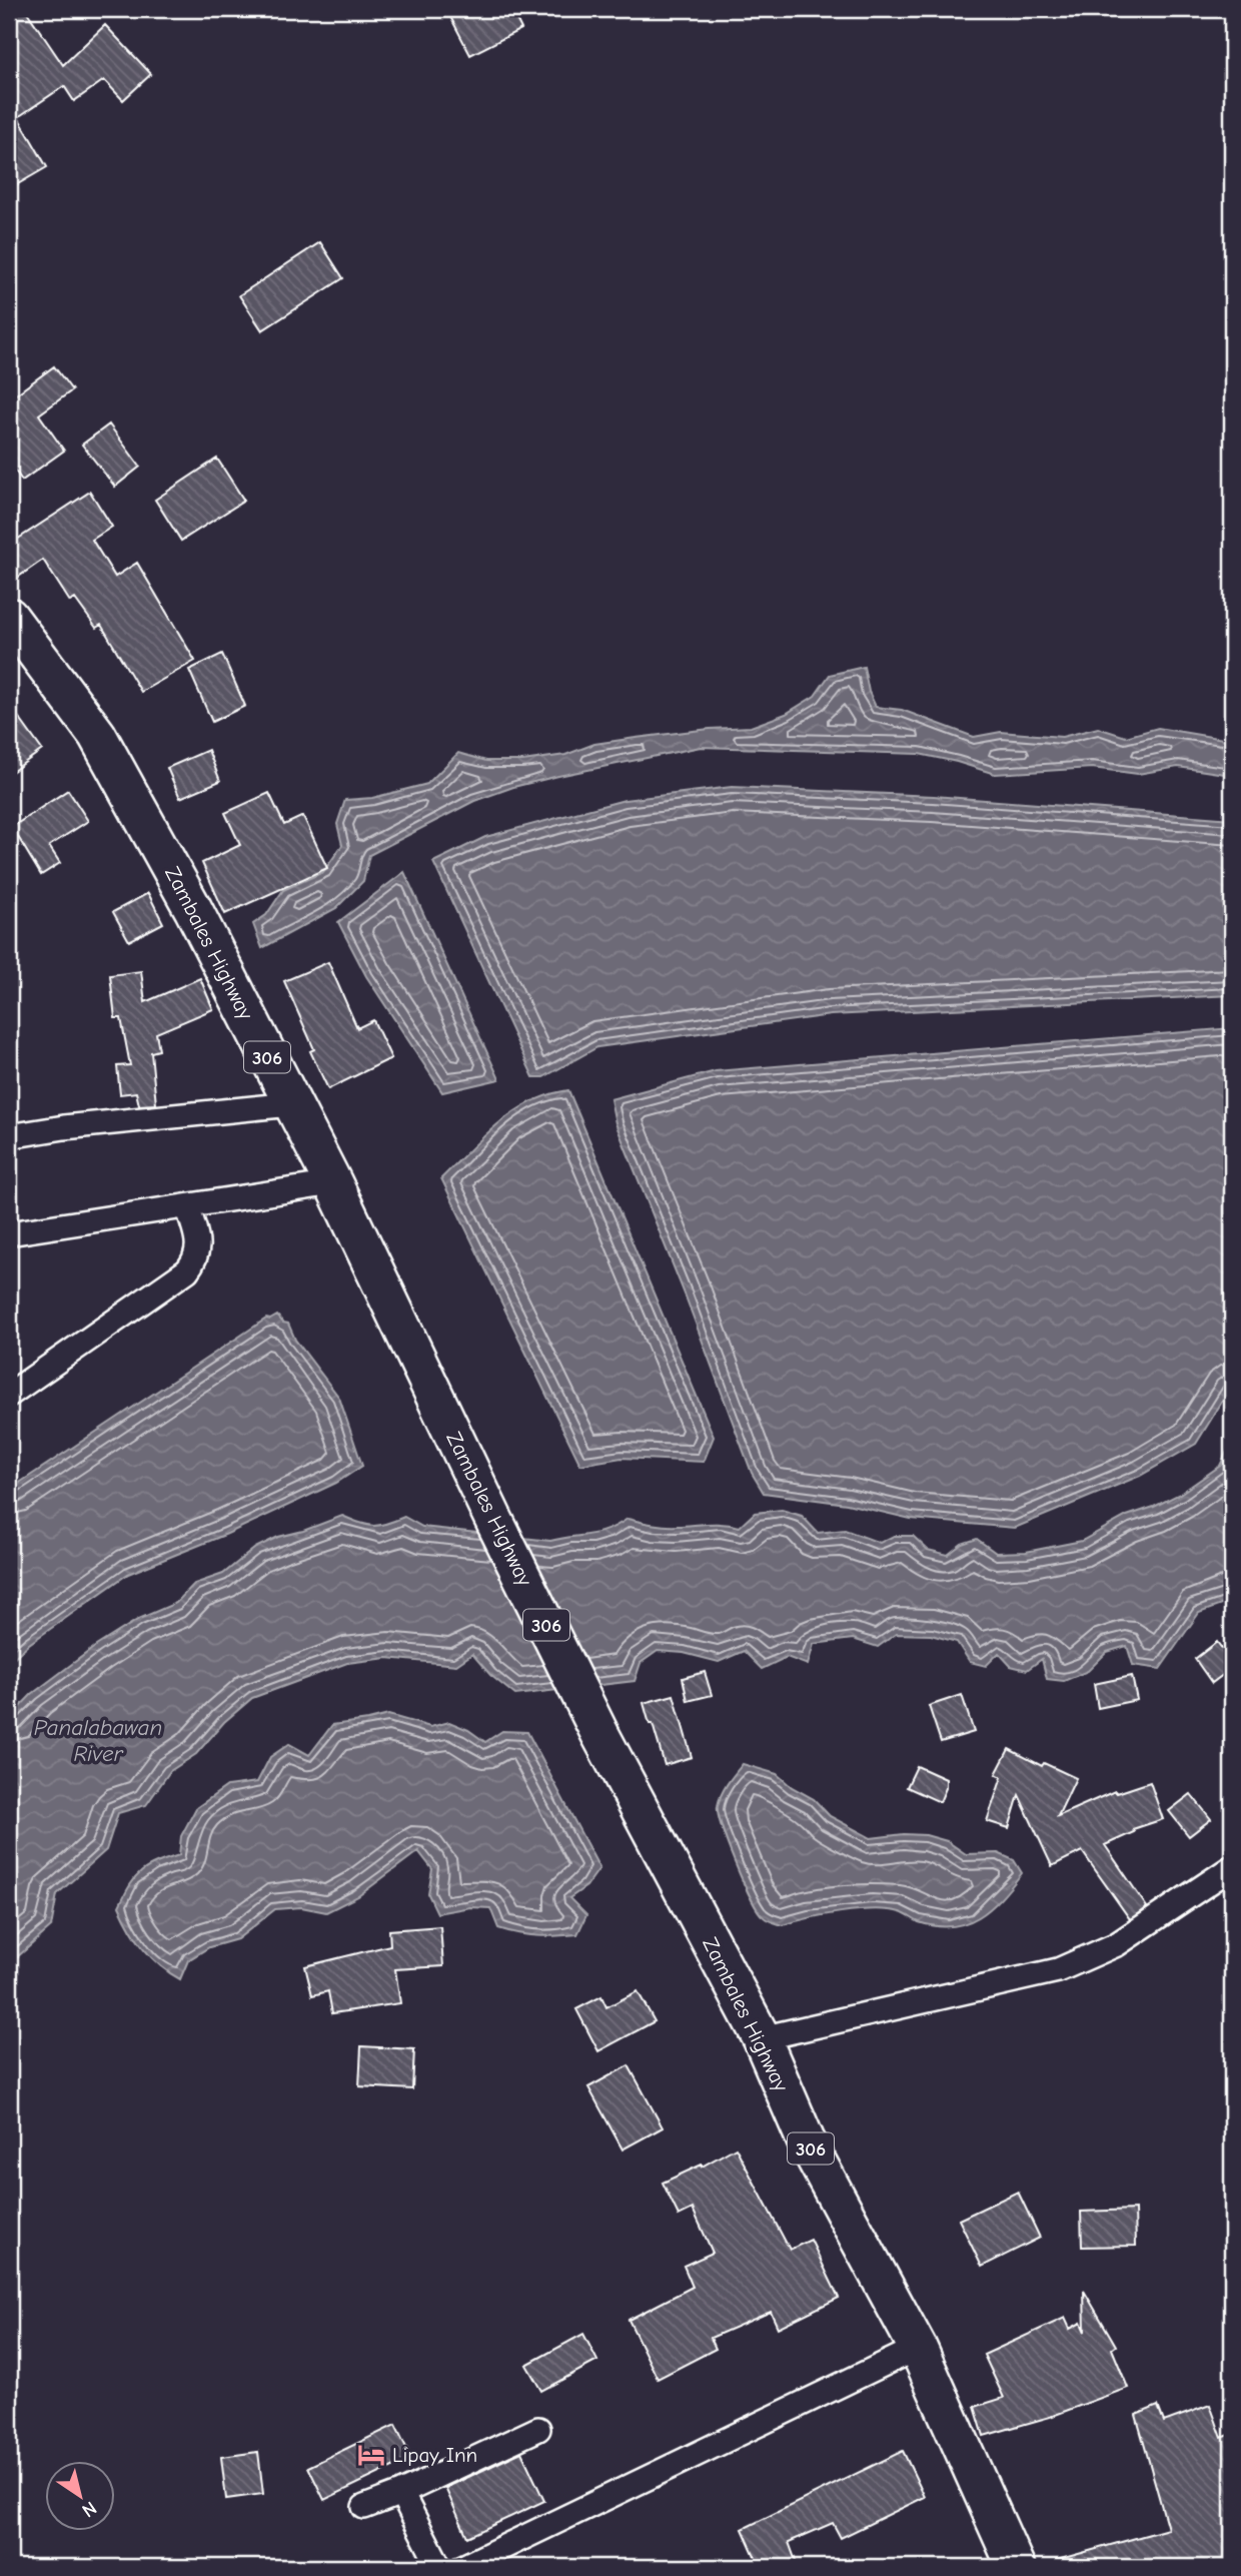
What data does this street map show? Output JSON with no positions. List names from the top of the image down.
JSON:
{
  "streets": {
    "main road": ["Zambales Highway", "306"]
  },
  "water": ["Panalabawan River"],
  "places": {
    "hotel": ["Lipay Inn"]
  },
  "north": "bottom right"
}
